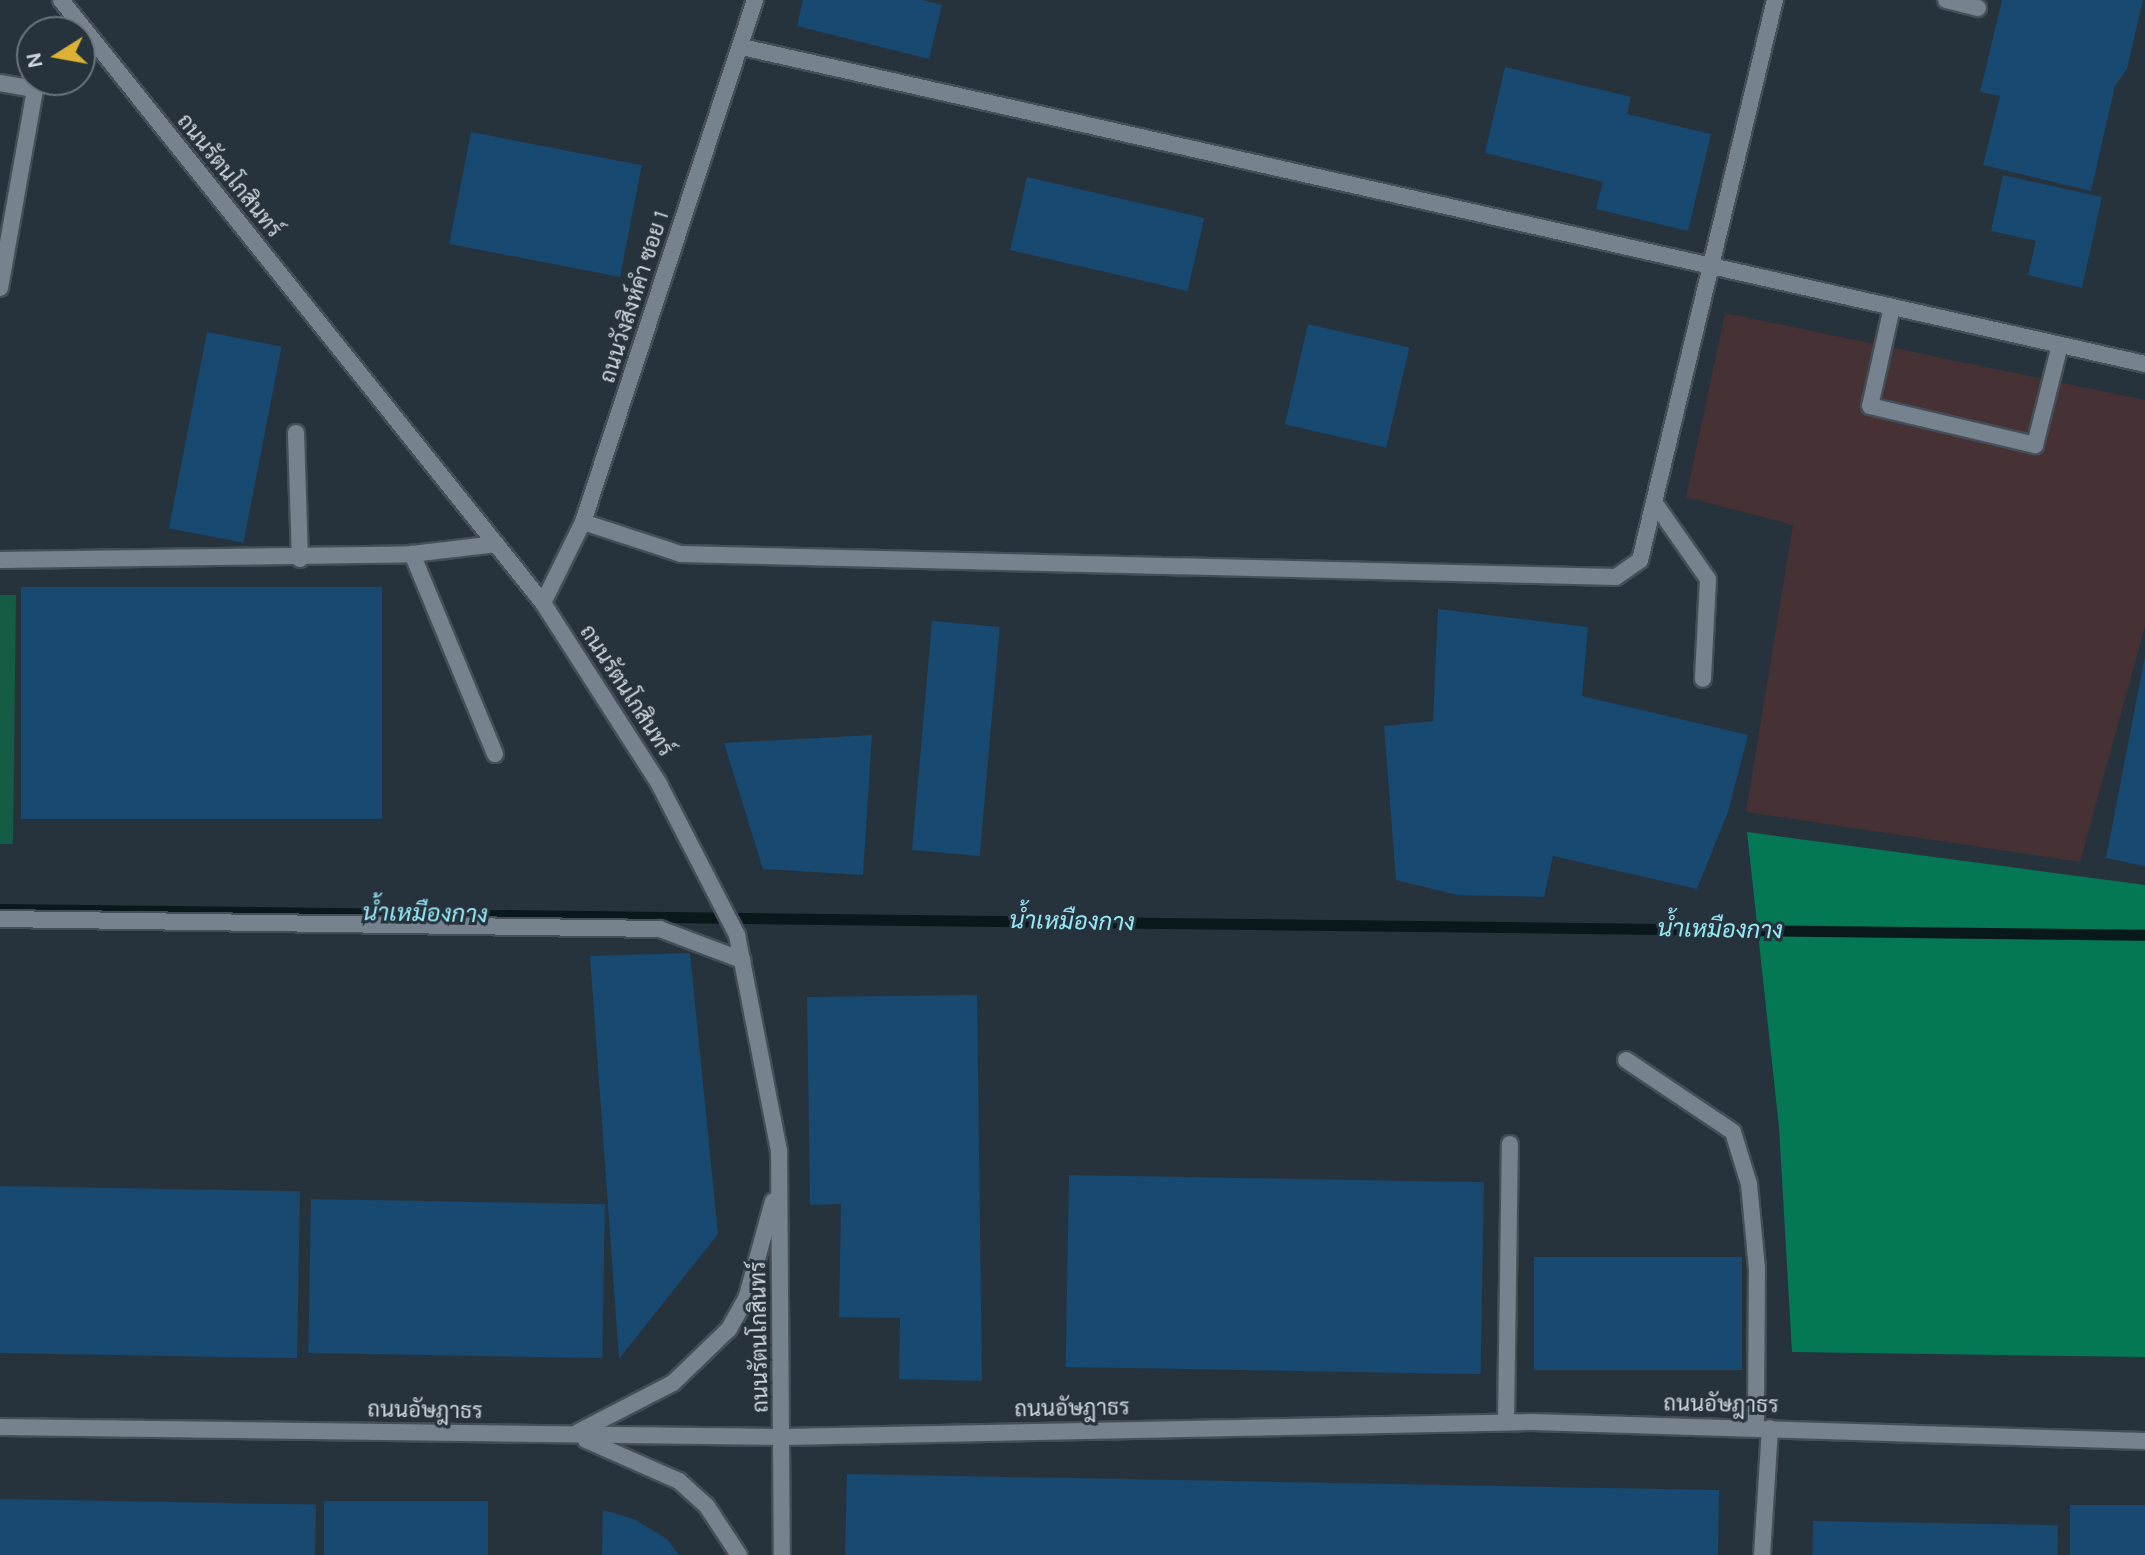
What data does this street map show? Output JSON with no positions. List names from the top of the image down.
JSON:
{
  "streets": {
    "street": ["ถนนรัตนโกสินทร์", "ถนนวังสิงห์คำ ซอย 1", "ถนนอัษฎาธร"]
  },
  "crossings": [
    ["ถนนรัตนโกสินทร์", "ถนนวังสิงห์คำ ซอย 1"],
    ["ถนนรัตนโกสินทร์", "ถนนอัษฎาธร"]
  ],
  "water": ["น้ำเหมืองกาง"],
  "north": "left"
}
